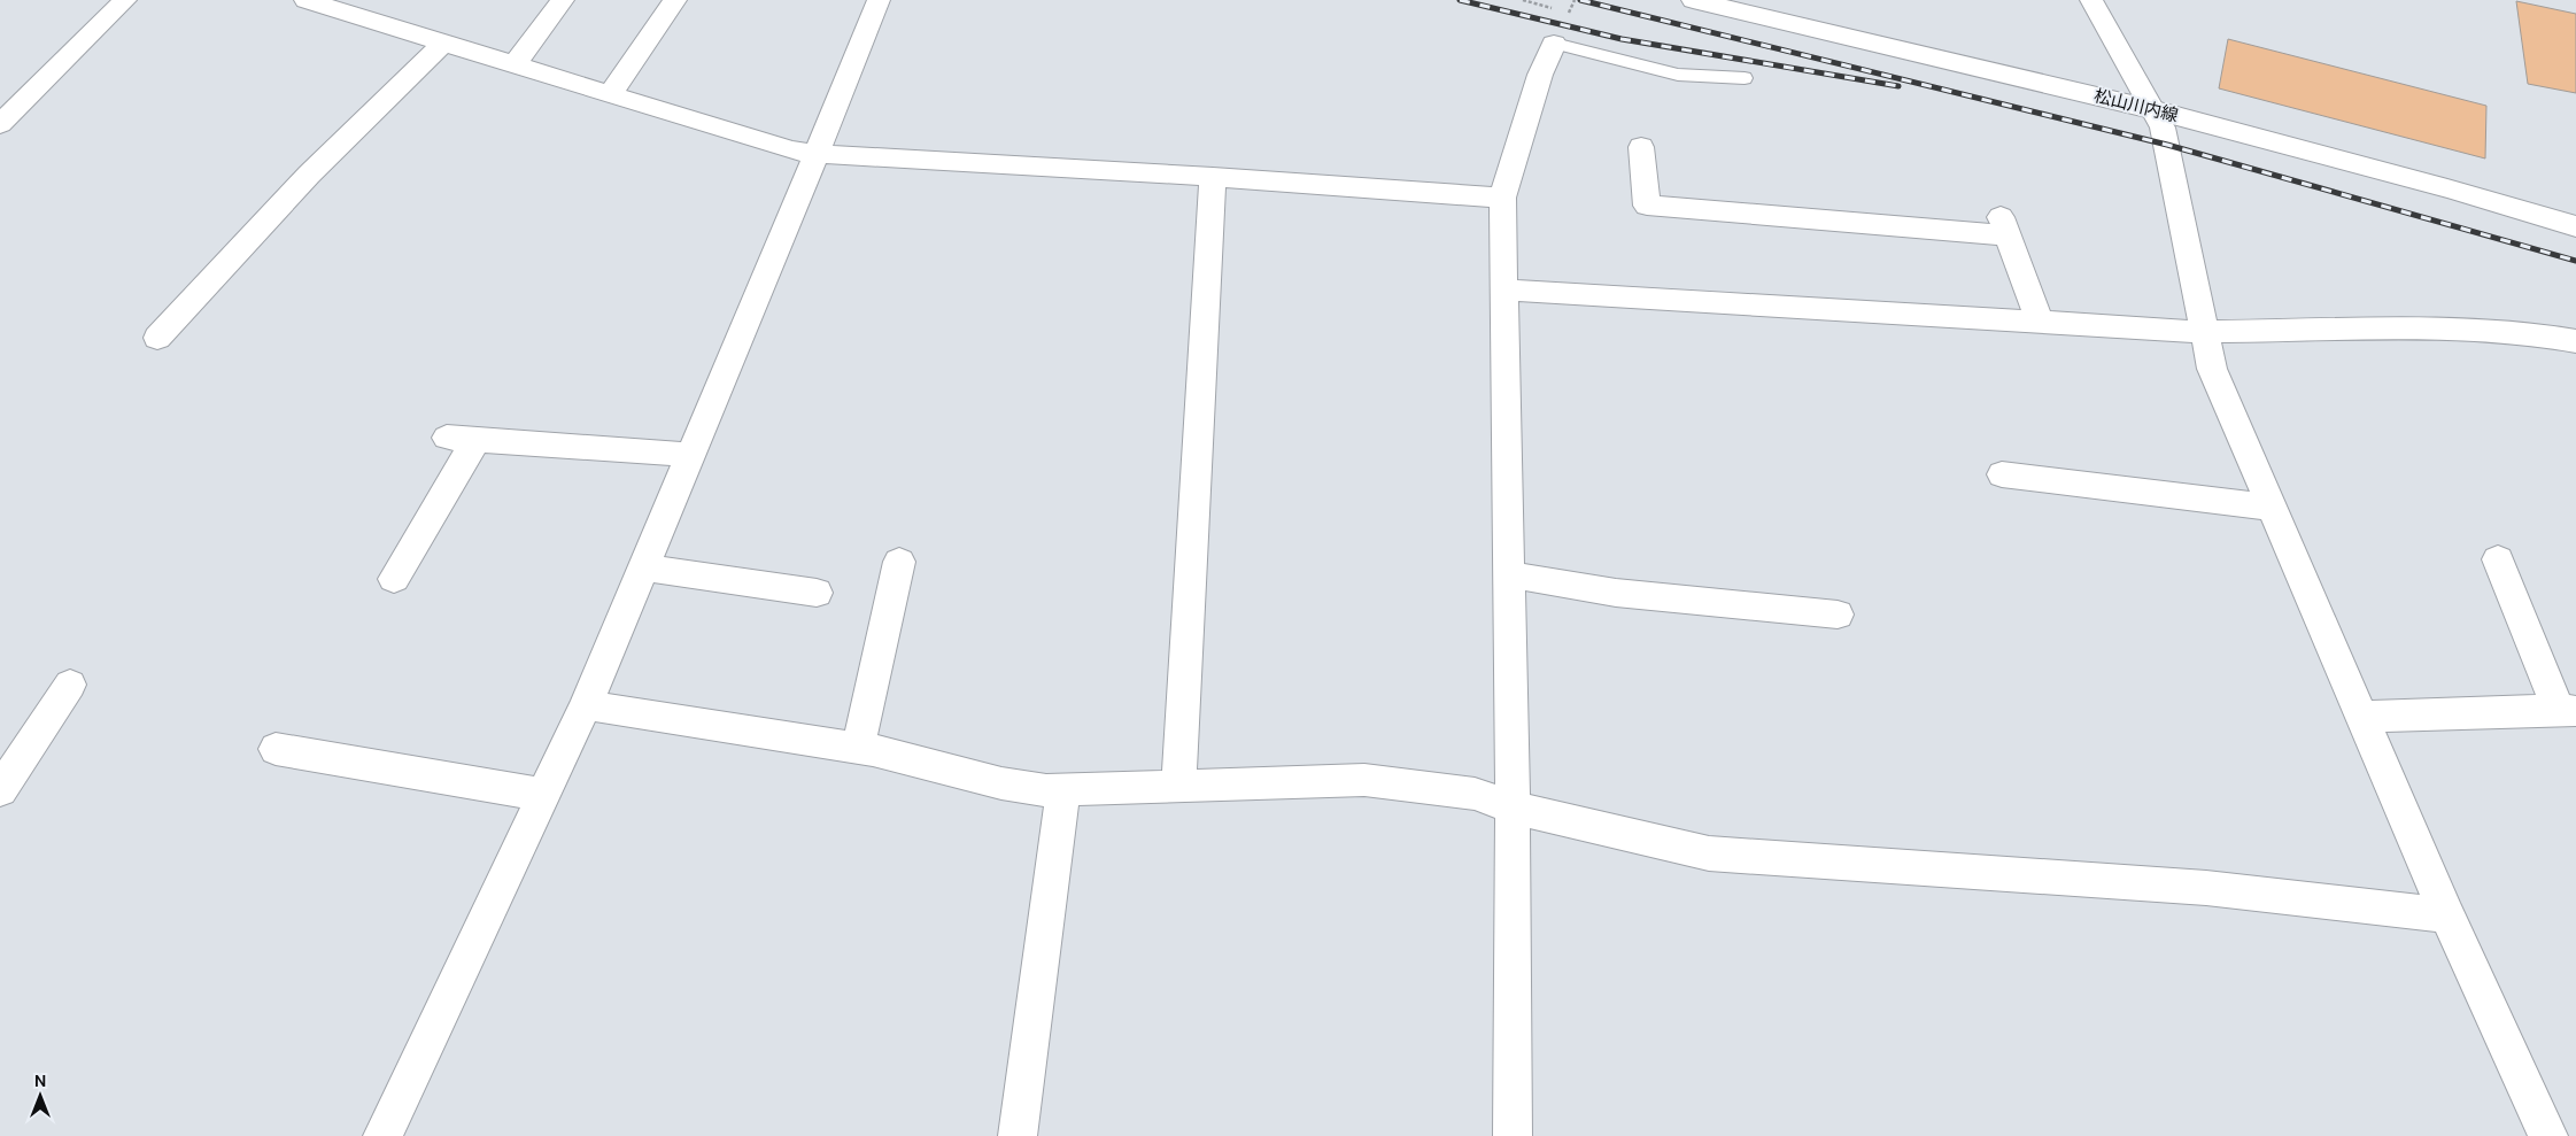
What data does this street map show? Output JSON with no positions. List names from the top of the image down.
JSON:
{
  "streets": {
    "street": ["松山川内線"]
  },
  "north": "top"
}
